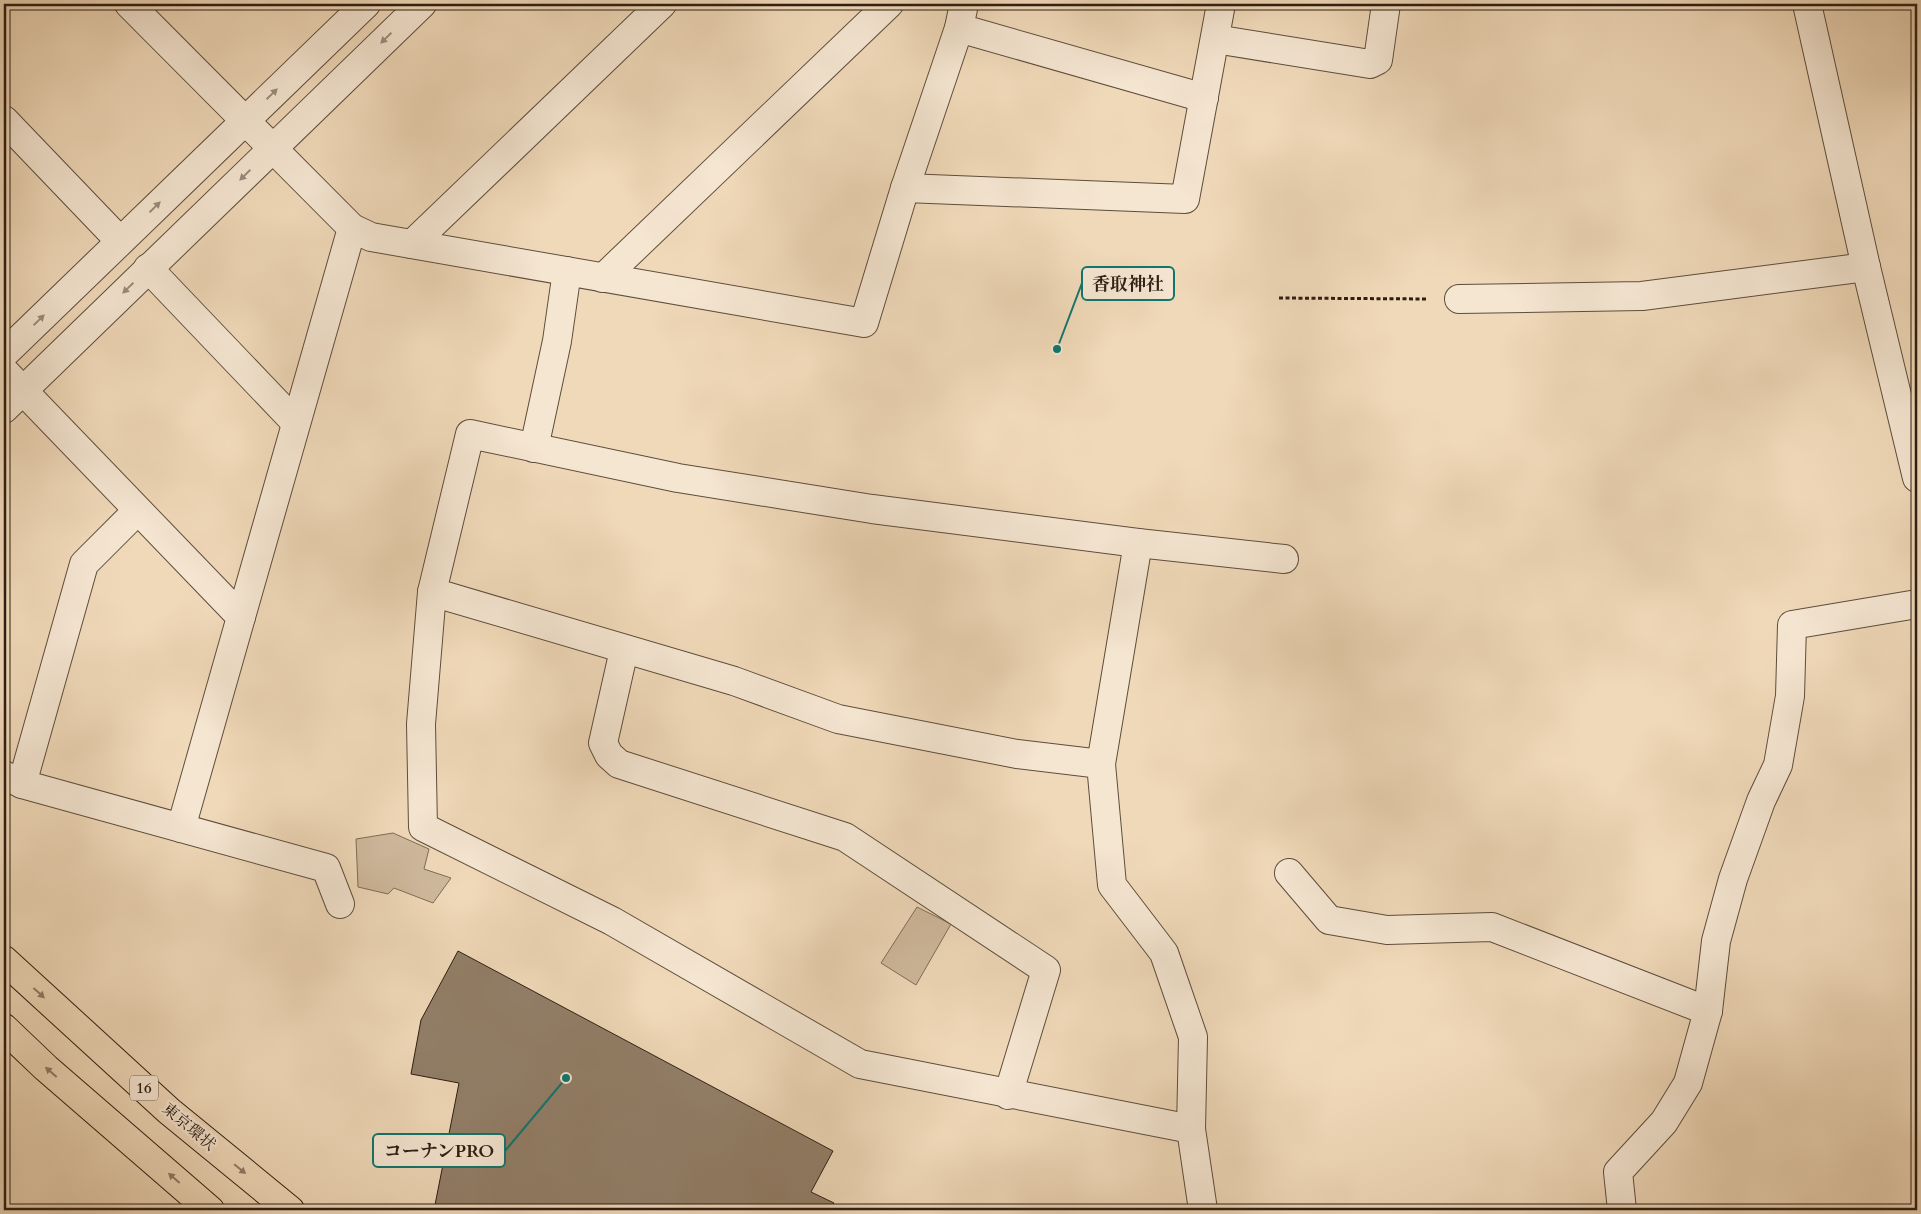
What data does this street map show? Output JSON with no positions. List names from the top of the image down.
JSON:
{
  "streets": {
    "highway": ["16", "東京環状"]
  },
  "places": ["香取神社", "コーナンPRO"]
}
